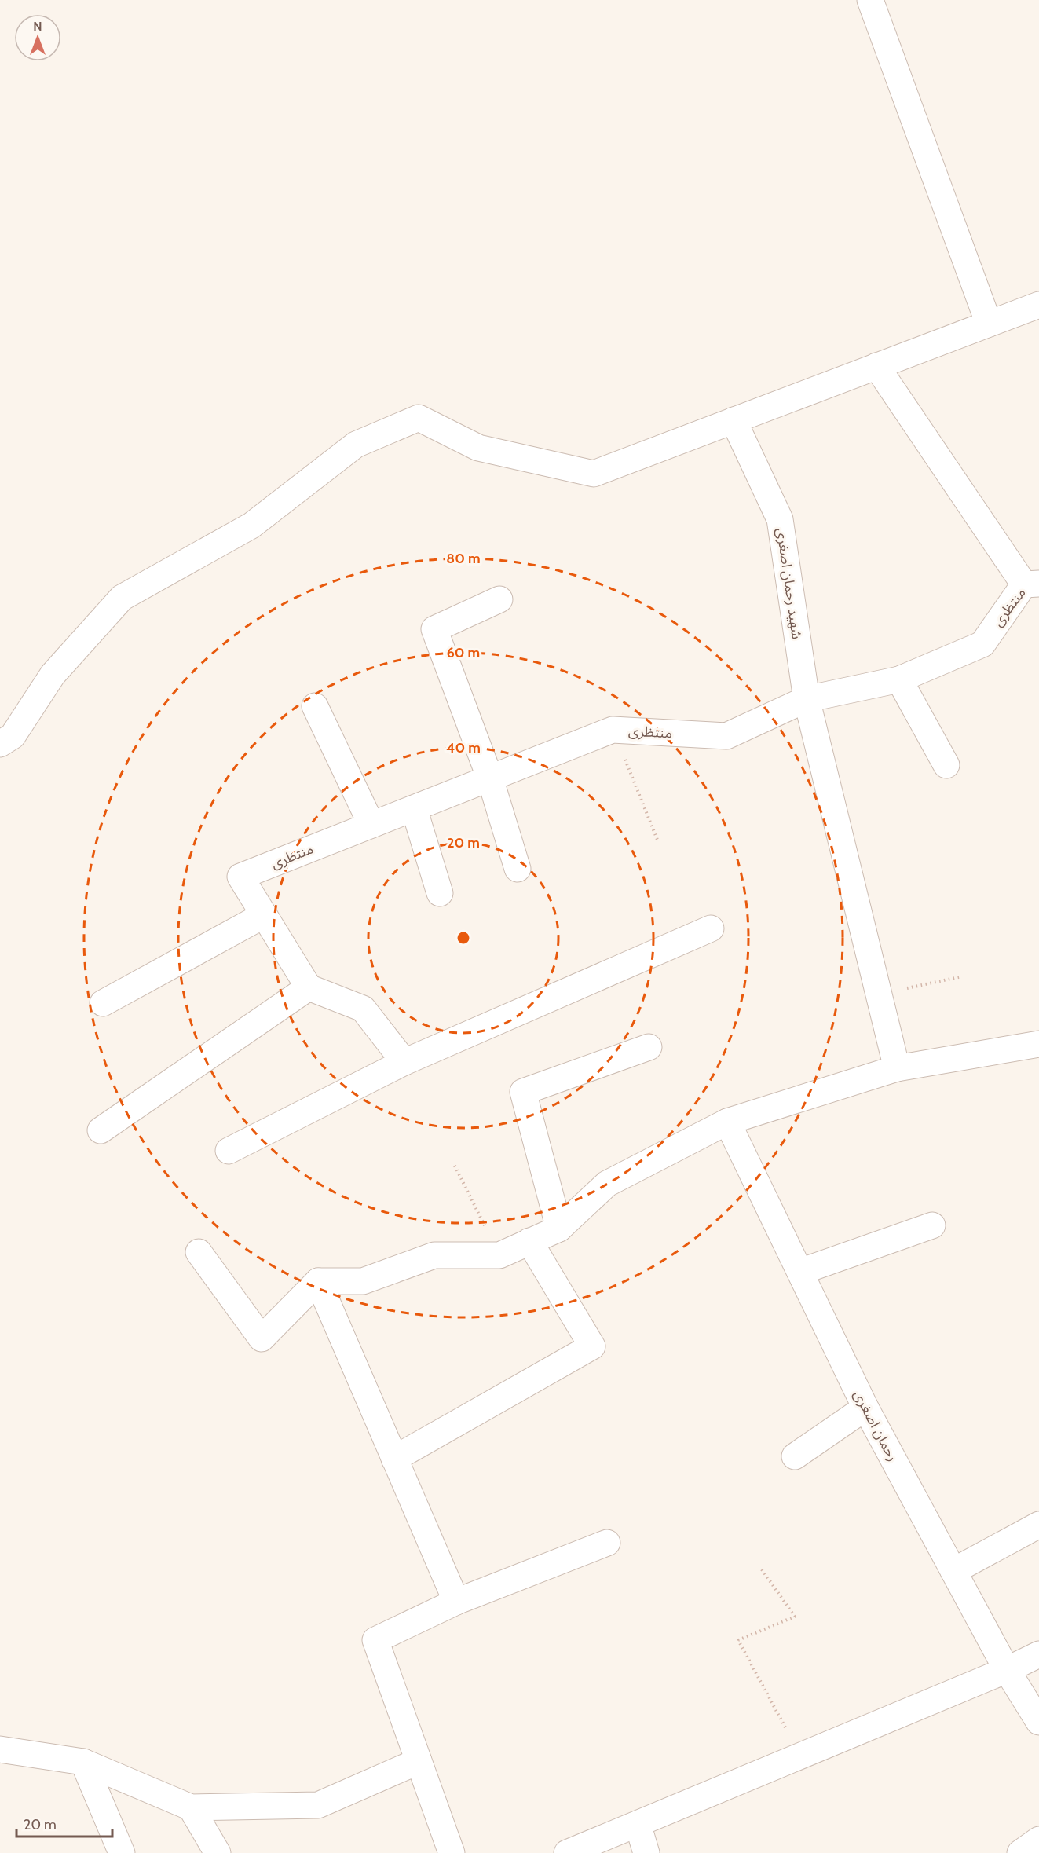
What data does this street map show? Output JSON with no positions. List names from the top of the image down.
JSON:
{
  "streets": {
    "street": ["شهید رحمان اصغری", "منتظری", "رحمان اصغری"]
  },
  "crossings": [
    ["شهید رحمان اصغری", "منتظری"]
  ],
  "scale_bar": "20 m",
  "north": "top",
  "rings": [
    "80 m",
    "60 m",
    "40 m",
    "20 m"
  ]
}
